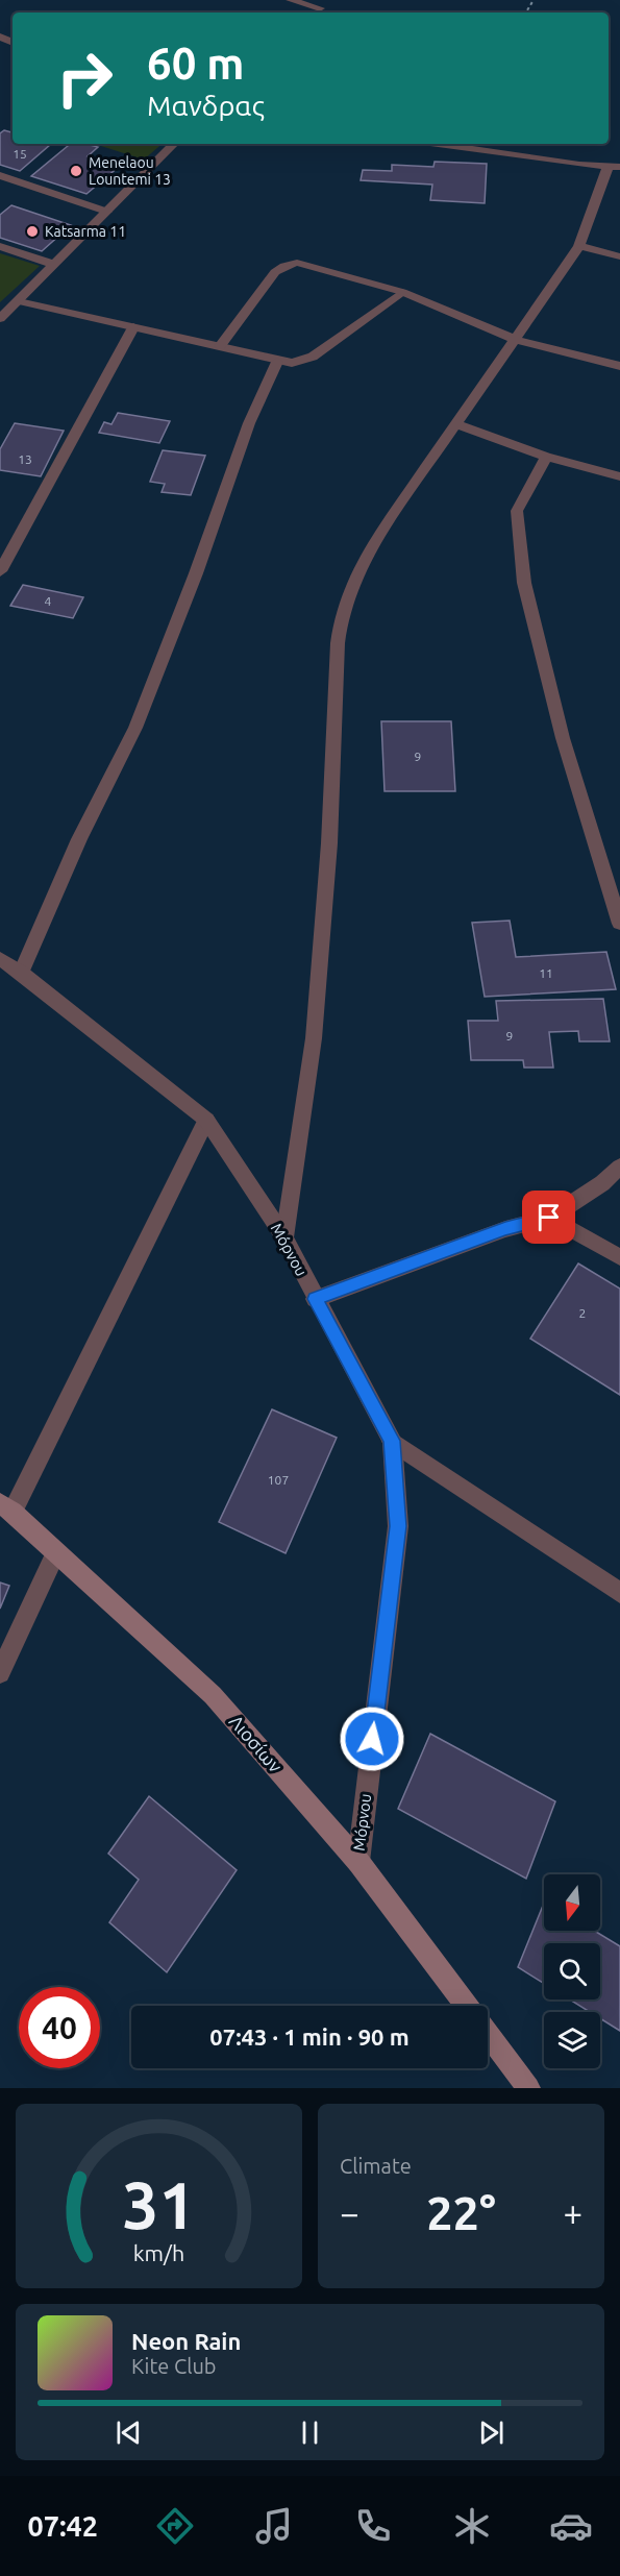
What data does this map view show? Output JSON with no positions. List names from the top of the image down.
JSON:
{
  "streets": {
    "main road": ["Λιοσίων"],
    "street": ["Μόρνου"]
  },
  "crossings": [
    ["Μόρνου", "Λιοσίων"]
  ],
  "places": ["Menelaou Lountemi 13", "Katsarma 11"],
  "house_numbers": [
    "15",
    "13",
    "4",
    "9",
    "11",
    "9",
    "2",
    "107"
  ],
  "north": "bottom",
  "page": {
    "turn": ["60 m", "Μανδρας"],
    "limit": "40",
    "trip": "07:43 · 1 min · 90 m",
    "tile": "Climate",
    "heat": ["−", "22°", "+"],
    "song": ["Neon Rain", "Kite Club"],
    "tabs": "07:42",
    "gauge": ["31", "km/h"]
  }
}
